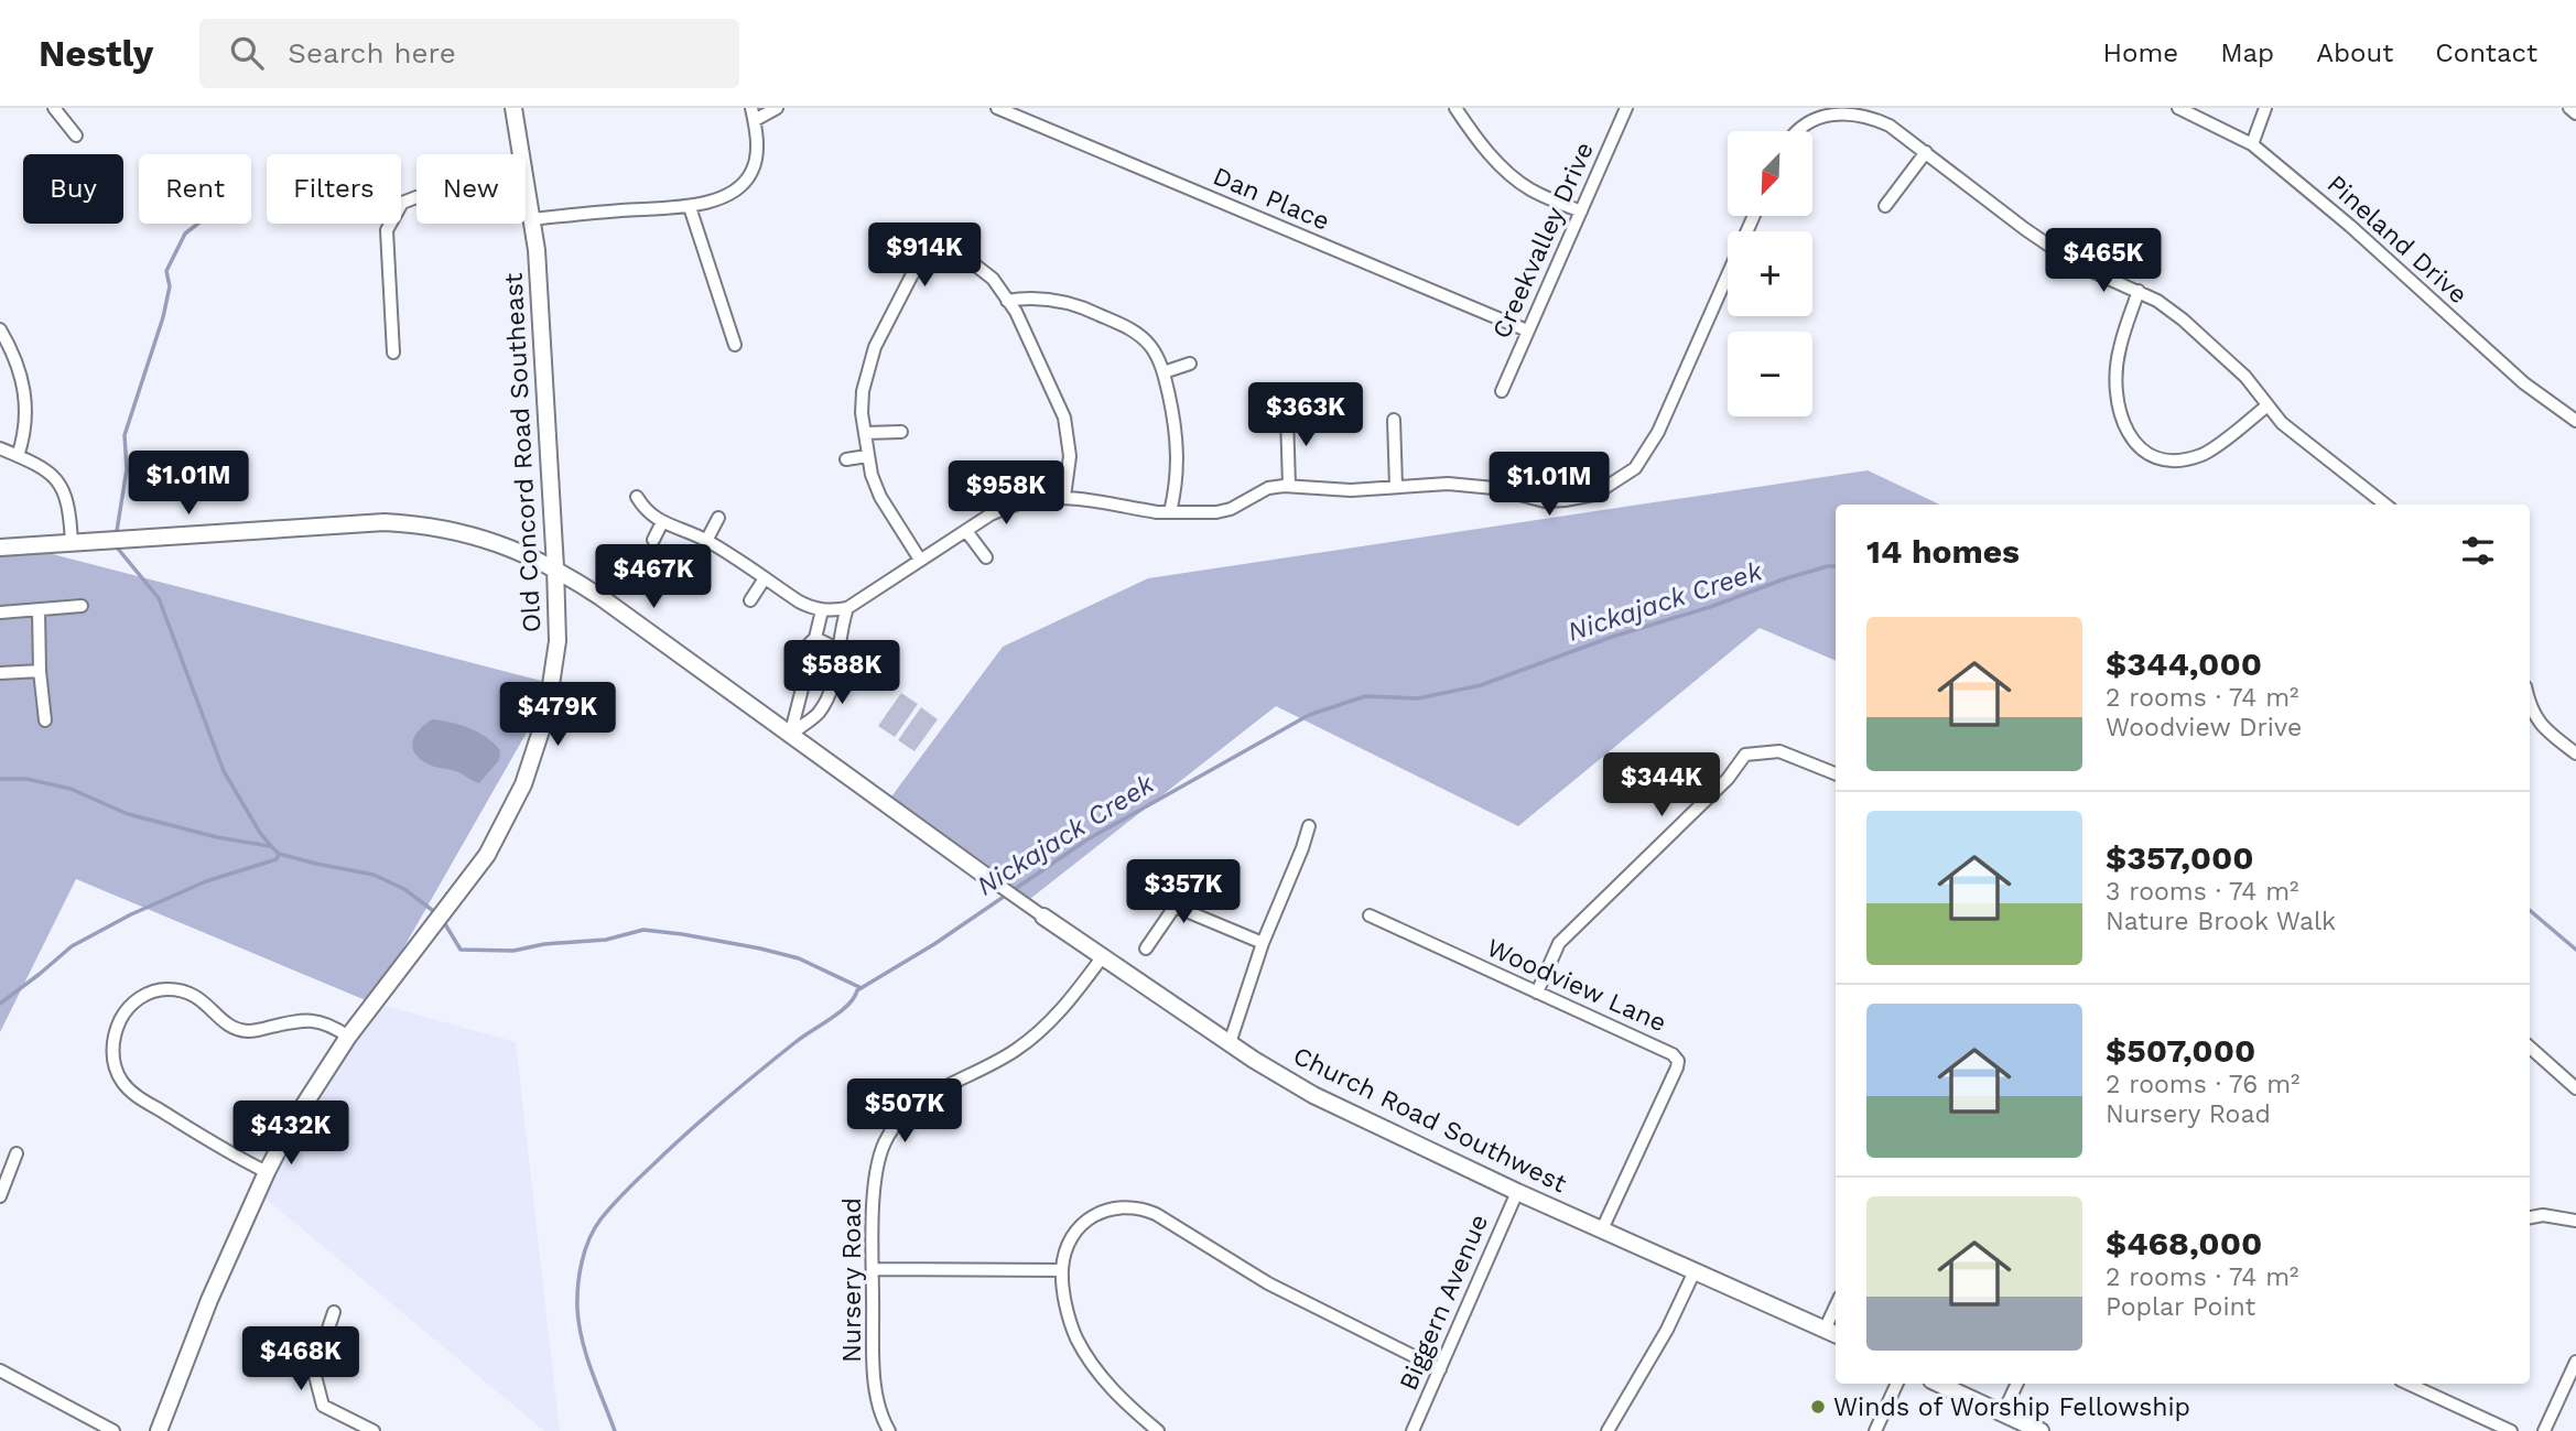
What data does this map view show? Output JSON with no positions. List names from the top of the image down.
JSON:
{
  "streets": {
    "street": [
      "Dan Place",
      "Pineland Drive",
      "Creekvalley Drive",
      "Old Concord Road Southeast",
      "Woodview Lane",
      "Church Road Southwest",
      "Nursery Road",
      "Biggern Avenue"
    ]
  },
  "crossings": [
    ["Dan Place", "Creekvalley Drive"],
    ["Old Concord Road Southeast", "Church Road Southwest"],
    ["Woodview Lane", "Church Road Southwest"],
    ["Church Road Southwest", "Nursery Road"],
    ["Church Road Southwest", "Biggern Avenue"]
  ],
  "water": ["Nickajack Creek"],
  "places": ["Winds of Worship Fellowship"],
  "north": "bottom left",
  "page": {
    "header": "Nestly",
    "search": "Search here",
    "nav": [
      "Home",
      "Map",
      "About",
      "Contact"
    ],
    "map_buttons": ["+", "−"],
    "chip": [
      "Buy",
      "Rent",
      "Filters",
      "New"
    ],
    "price": [
      "$914K",
      "$465K",
      "$363K",
      "$1.01M",
      "$1.01M",
      "$958K",
      "$467K",
      "$588K",
      "$479K",
      "$344K",
      "$357K",
      "$507K",
      "$432K",
      "$468K"
    ],
    "heading": "14 homes",
    "list": [
      {
        "name": "$344,000",
        "note": "2 rooms · 74 m² · Woodview Drive"
      },
      {
        "name": "$357,000",
        "note": "3 rooms · 74 m² · Nature Brook Walk"
      },
      {
        "name": "$507,000",
        "note": "2 rooms · 76 m² · Nursery Road"
      },
      {
        "name": "$468,000",
        "note": "2 rooms · 74 m² · Poplar Point"
      }
    ]
  }
}
